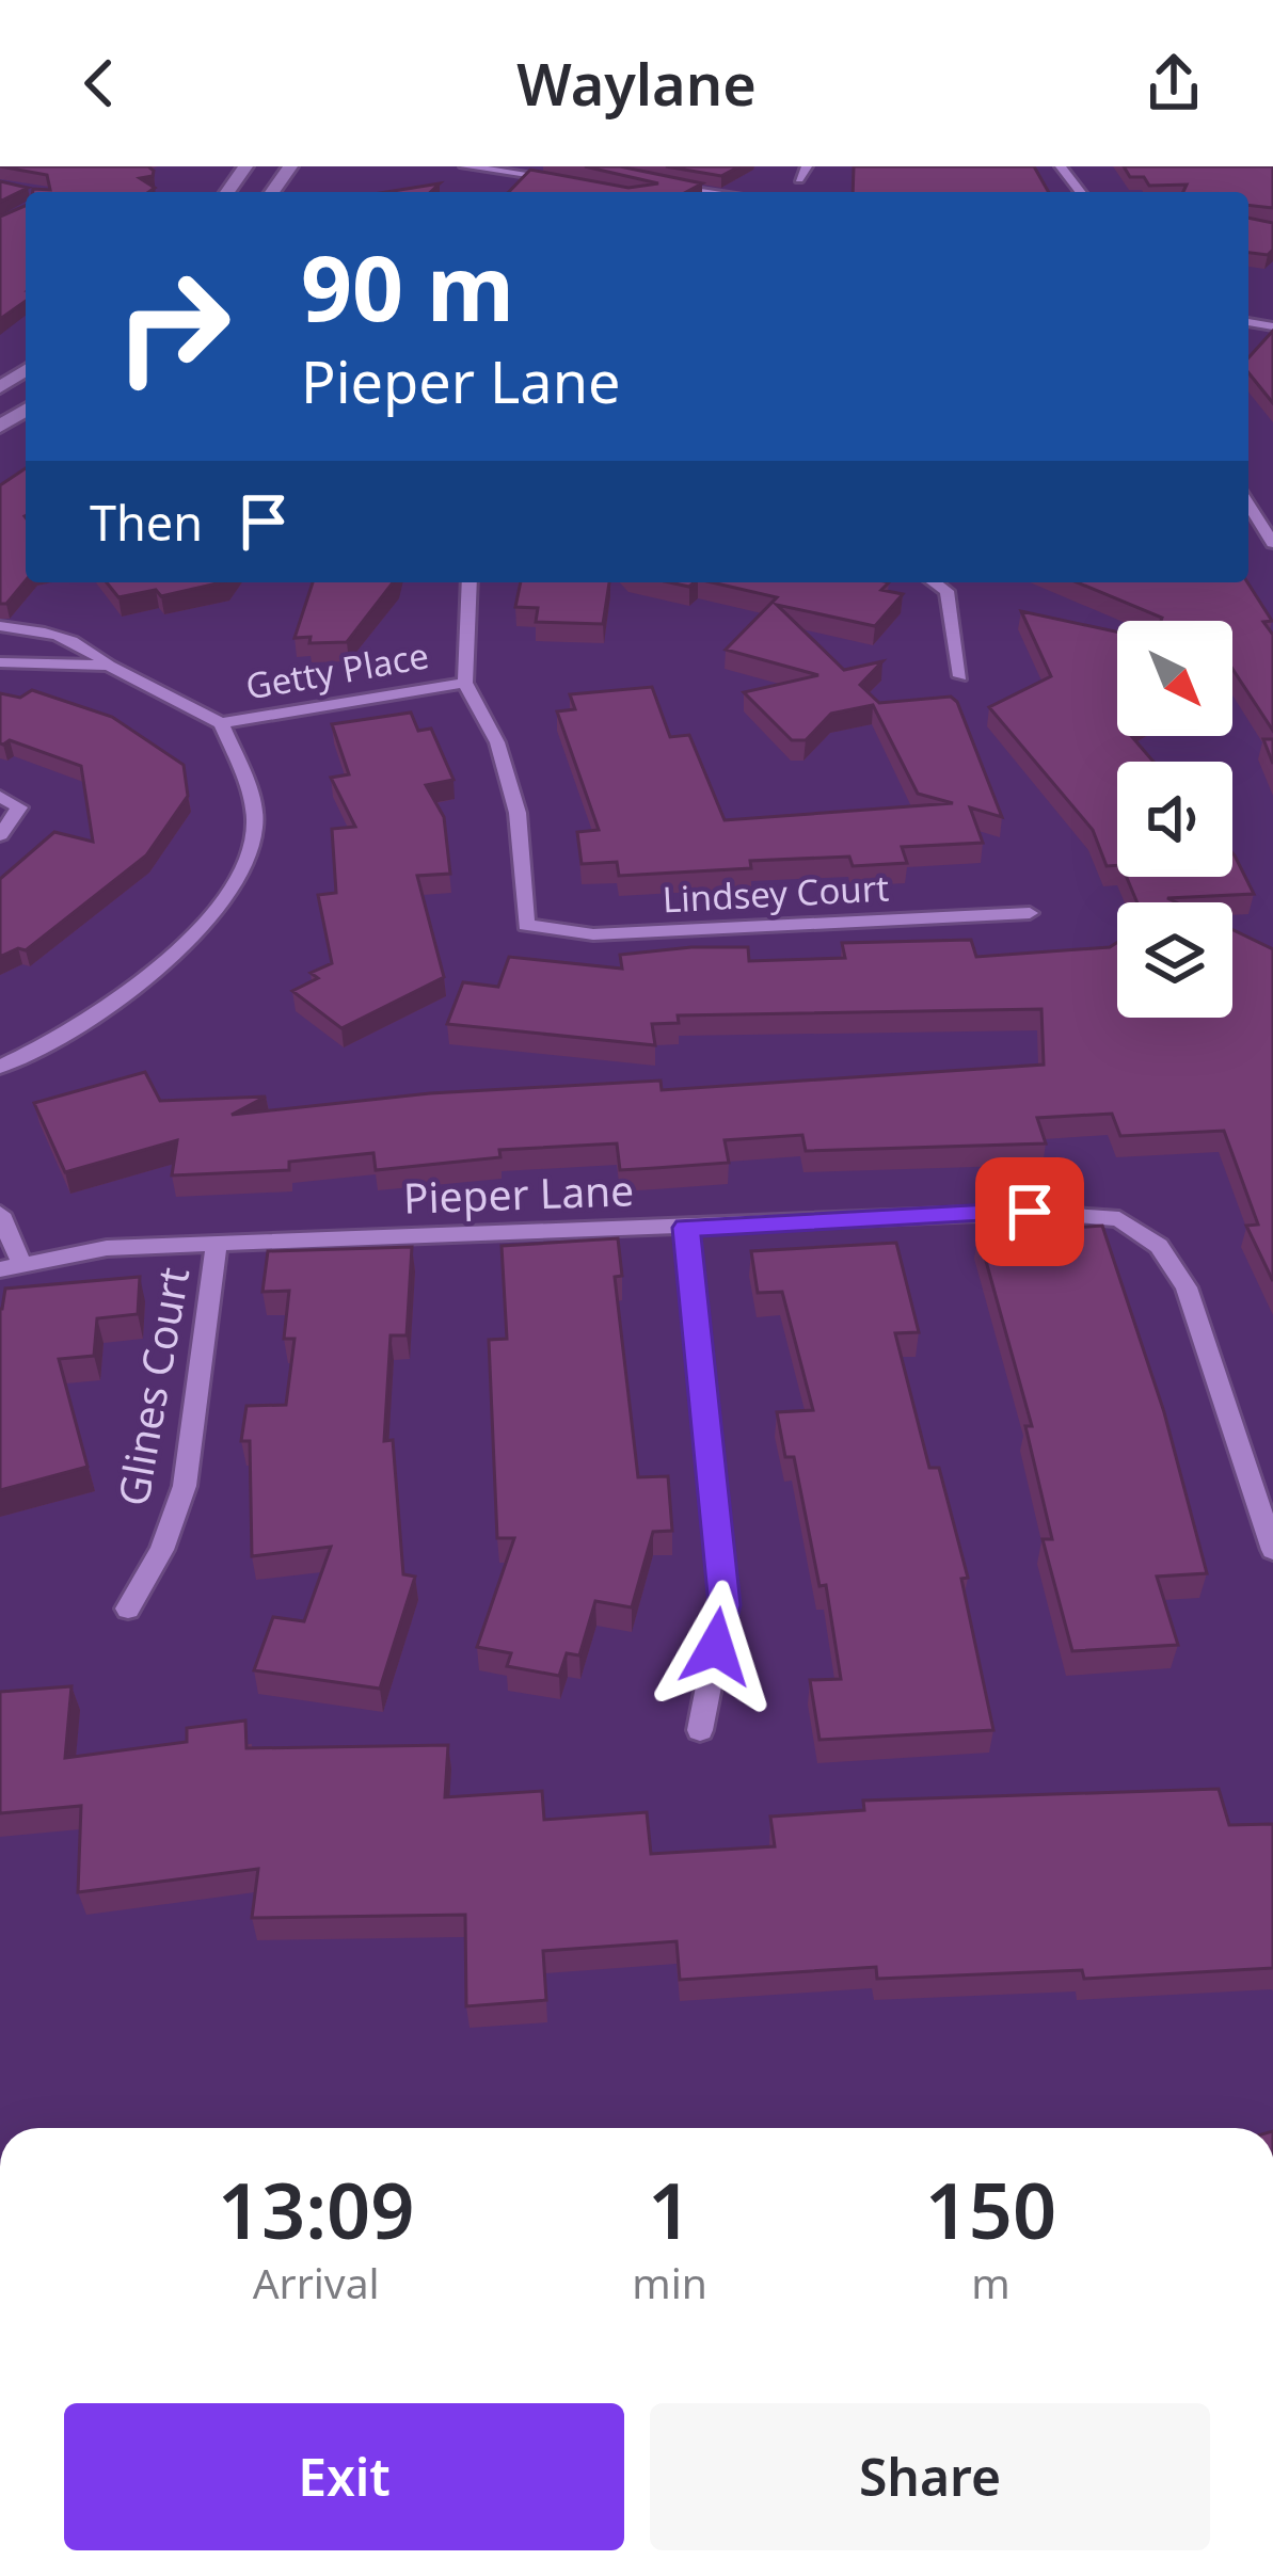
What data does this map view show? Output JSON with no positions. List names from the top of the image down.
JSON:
{
  "streets": {
    "street": [
      "Getty Place",
      "Lindsey Court",
      "Pieper Lane",
      "Glines Court"
    ]
  },
  "crossings": [
    ["Getty Place", "Lindsey Court"],
    ["Pieper Lane", "Glines Court"]
  ],
  "north": "bottom right",
  "page": {
    "header": "Waylane",
    "turn": ["90 m", "Pieper Lane"],
    "then": "Then",
    "eta": [
      "13:09",
      "Arrival",
      "1",
      "min",
      "150",
      "m"
    ],
    "buttons": ["Exit", "Share"]
  }
}
